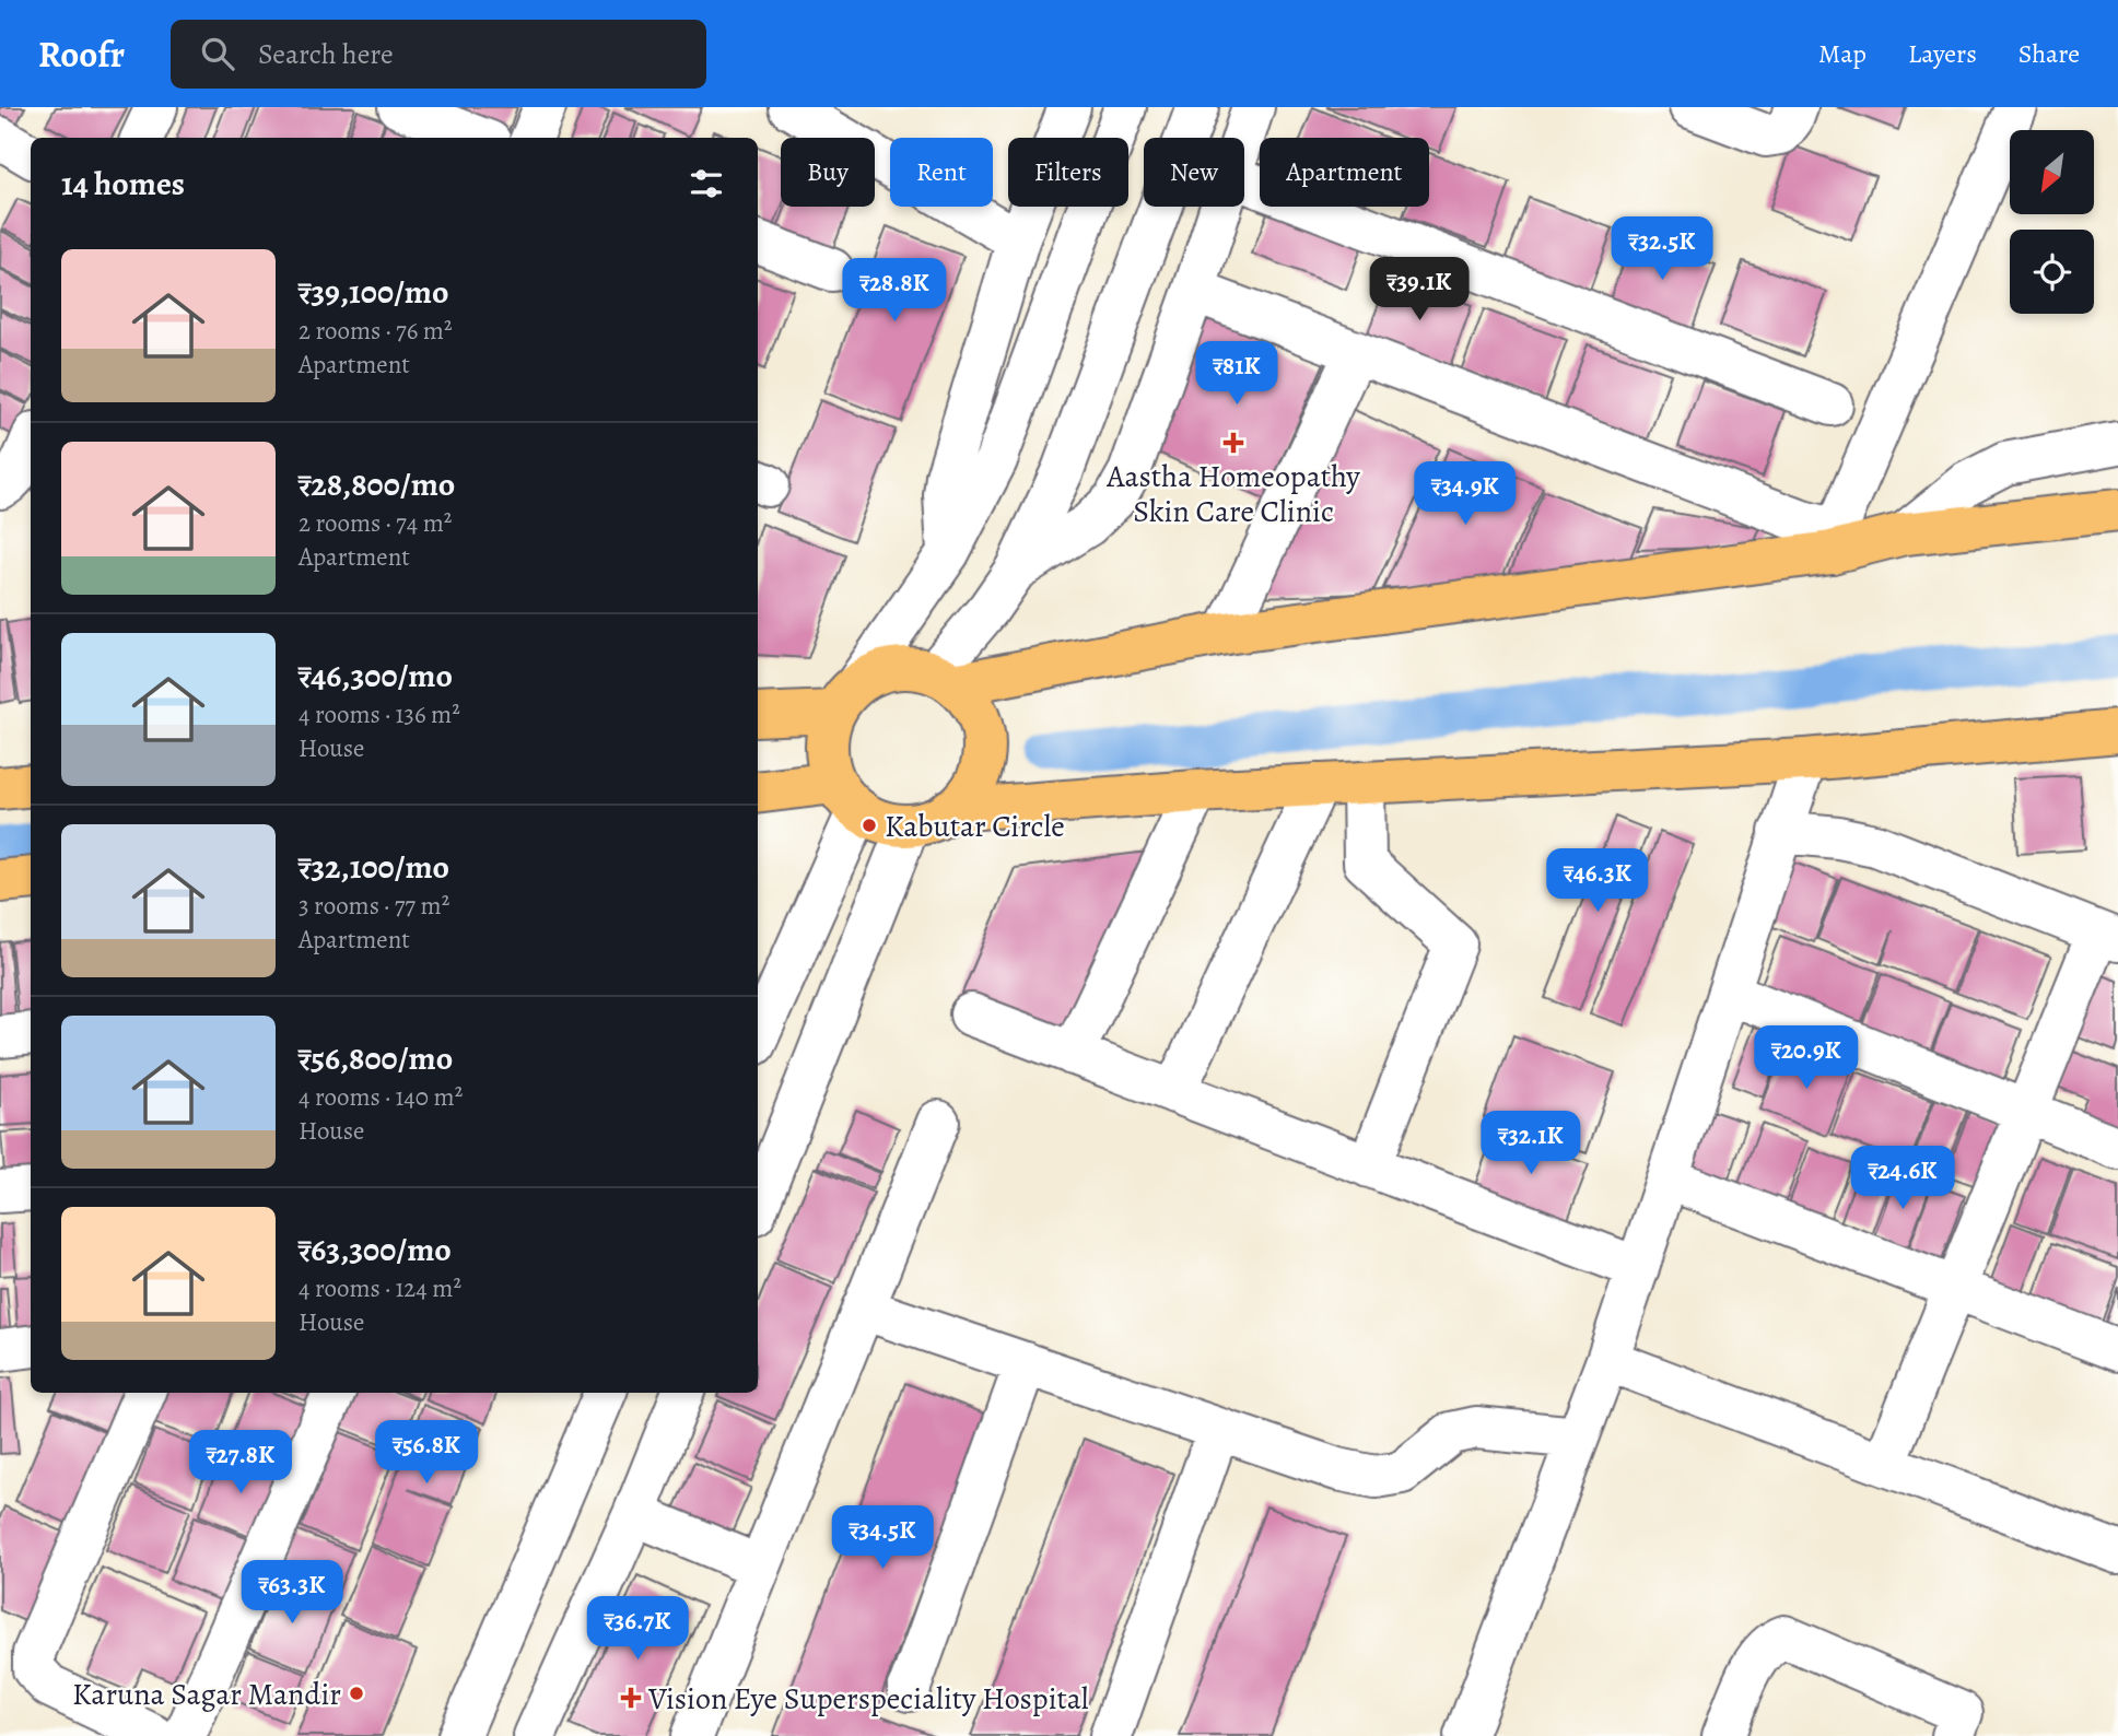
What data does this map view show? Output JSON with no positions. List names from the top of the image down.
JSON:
{
  "places": {
    "health": ["Aastha Homeopathy Skin Care Clinic", "Vision Eye Superspeciality Hospital"],
    "other": ["Kabutar Circle", "Karuna Sagar Mandir"]
  },
  "north": "bottom left",
  "page": {
    "header": "Roofr",
    "search": "Search here",
    "nav": ["Map", "Layers", "Share"],
    "chip": [
      "Buy",
      "Rent",
      "Filters",
      "New",
      "Apartment"
    ],
    "heading": "14 homes",
    "price": [
      "₹32.5K",
      "₹39.1K",
      "₹28.8K",
      "₹81K",
      "₹34.9K",
      "₹46.3K",
      "₹20.9K",
      "₹32.1K",
      "₹24.6K",
      "₹56.8K",
      "₹27.8K",
      "₹34.5K",
      "₹63.3K",
      "₹36.7K"
    ],
    "list": [
      {
        "name": "₹39,100/mo",
        "note": "2 rooms · 76 m² · Apartment"
      },
      {
        "name": "₹28,800/mo",
        "note": "2 rooms · 74 m² · Apartment"
      },
      {
        "name": "₹46,300/mo",
        "note": "4 rooms · 136 m² · House"
      },
      {
        "name": "₹32,100/mo",
        "note": "3 rooms · 77 m² · Apartment"
      },
      {
        "name": "₹56,800/mo",
        "note": "4 rooms · 140 m² · House"
      },
      {
        "name": "₹63,300/mo",
        "note": "4 rooms · 124 m² · House"
      }
    ]
  }
}
